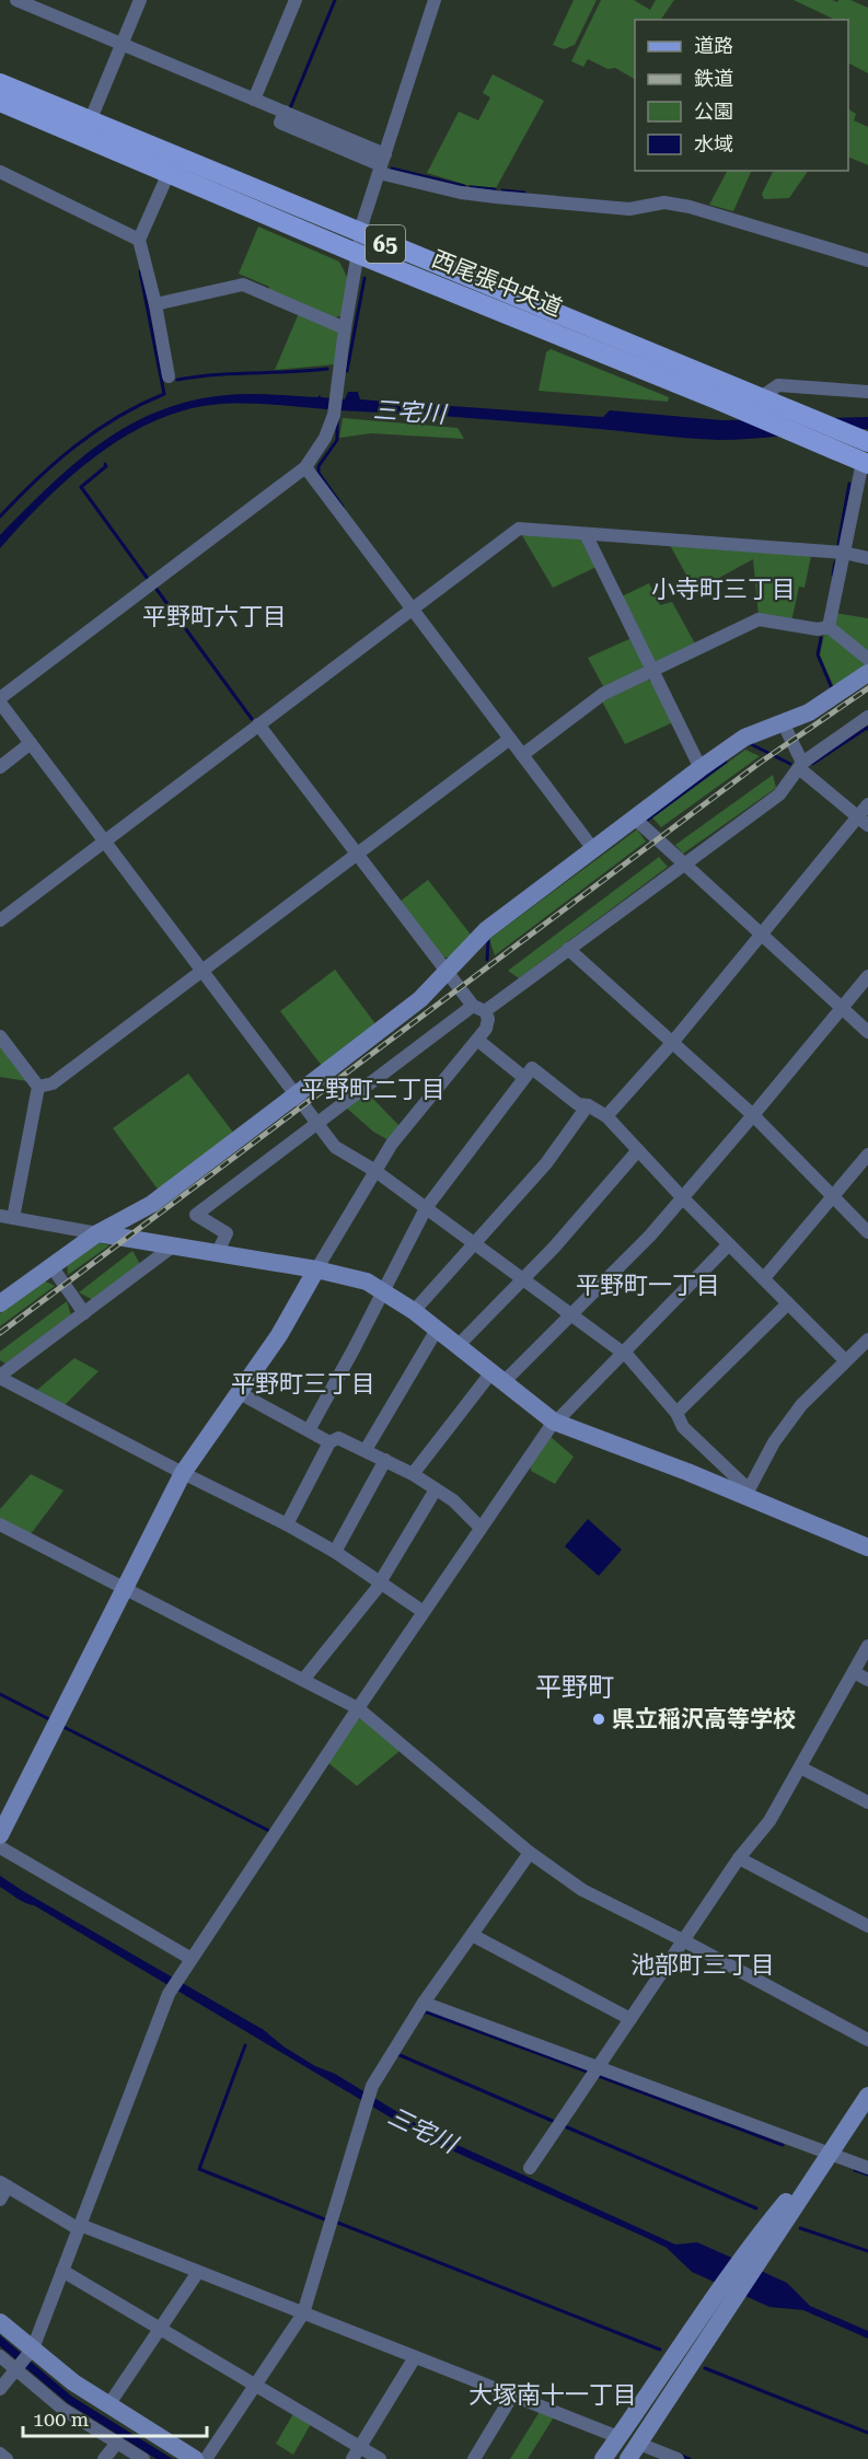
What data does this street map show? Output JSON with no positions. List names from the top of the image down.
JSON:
{
  "streets": {
    "main road": ["65", "西尾張中央道"]
  },
  "districts": [
    "小寺町三丁目",
    "平野町六丁目",
    "平野町二丁目",
    "平野町一丁目",
    "平野町三丁目",
    "平野町",
    "池部町三丁目",
    "大塚南十一丁目"
  ],
  "water": ["三宅川"],
  "places": ["県立稲沢高等学校"],
  "legend": [
    "道路",
    "鉄道",
    "公園",
    "水域"
  ],
  "scale_bar": "100 m"
}
